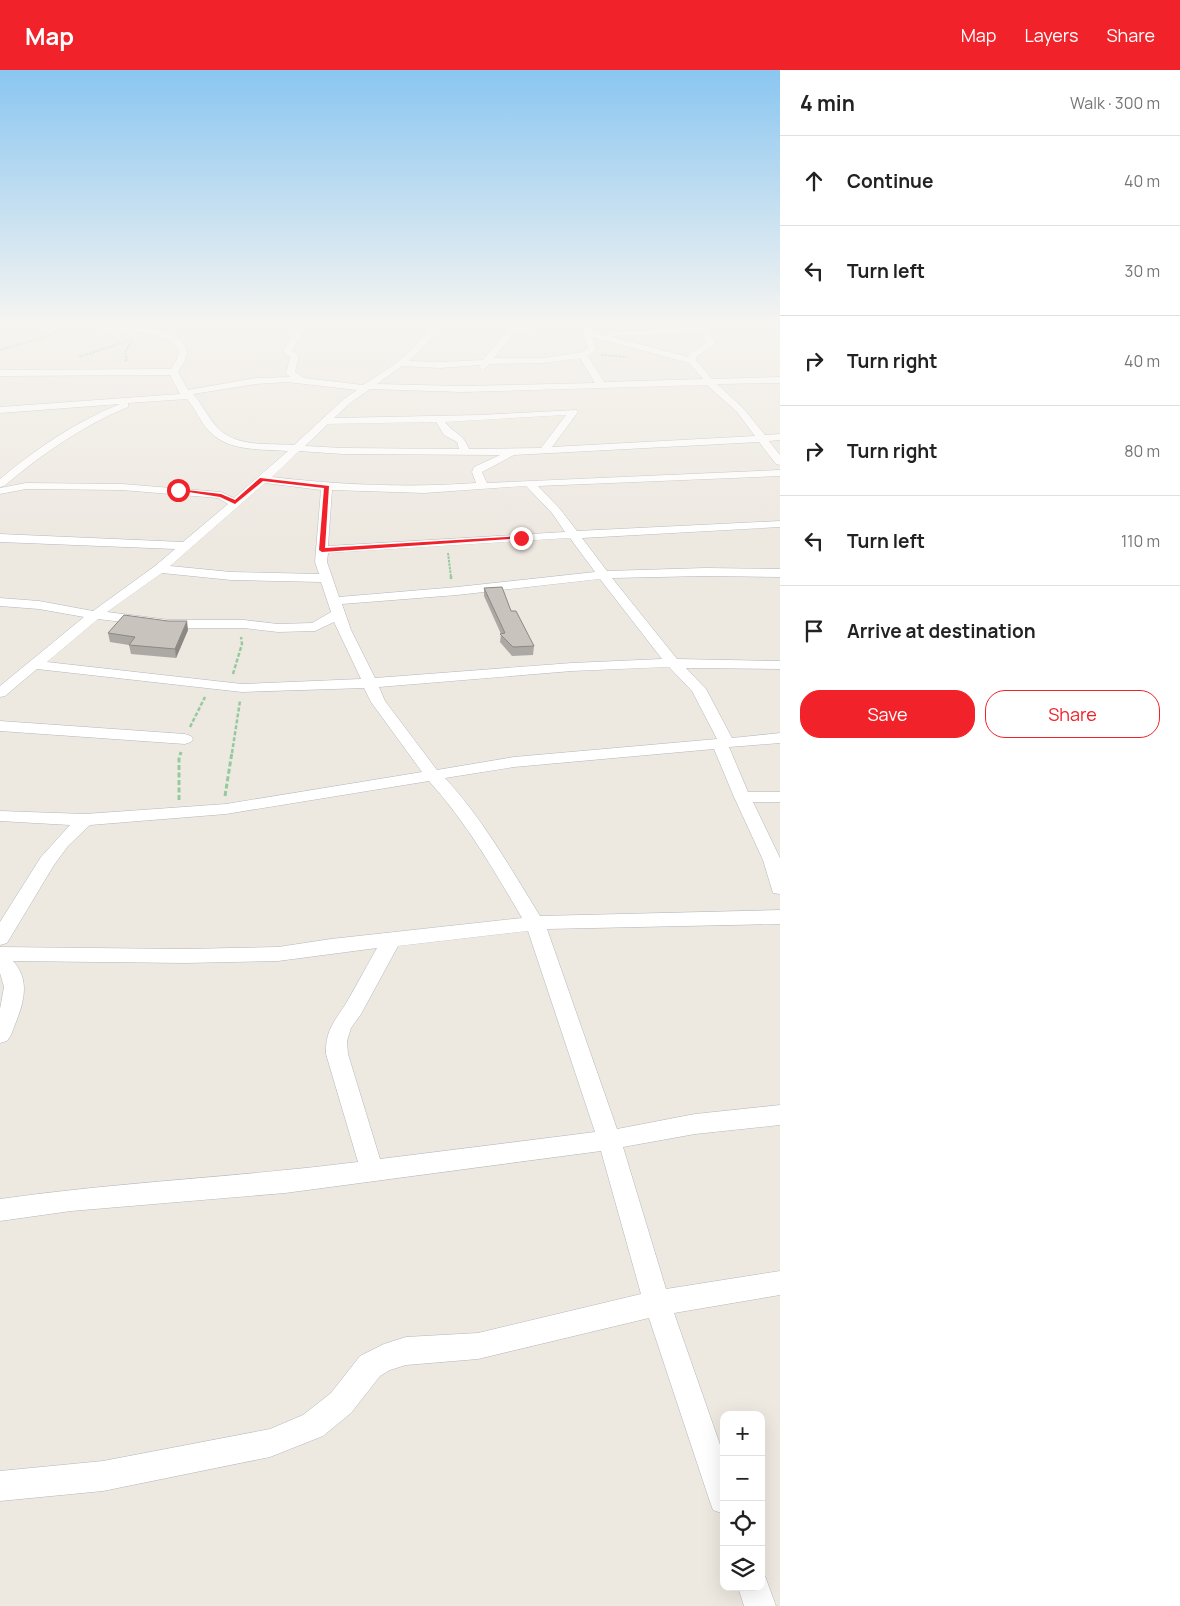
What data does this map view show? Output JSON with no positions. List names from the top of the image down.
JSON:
{
  "page": {
    "header": "Map",
    "nav": ["Map", "Layers", "Share"],
    "heading": ["4 min", "Walk · 300 m"],
    "list": [
      ["Continue", "40 m"],
      ["Turn left", "30 m"],
      ["Turn right", "40 m"],
      ["Turn right", "80 m"],
      ["Turn left", "110 m"],
      "Arrive at destination"
    ],
    "buttons": ["Save", "Share"],
    "map_buttons": ["+", "−"]
  }
}
